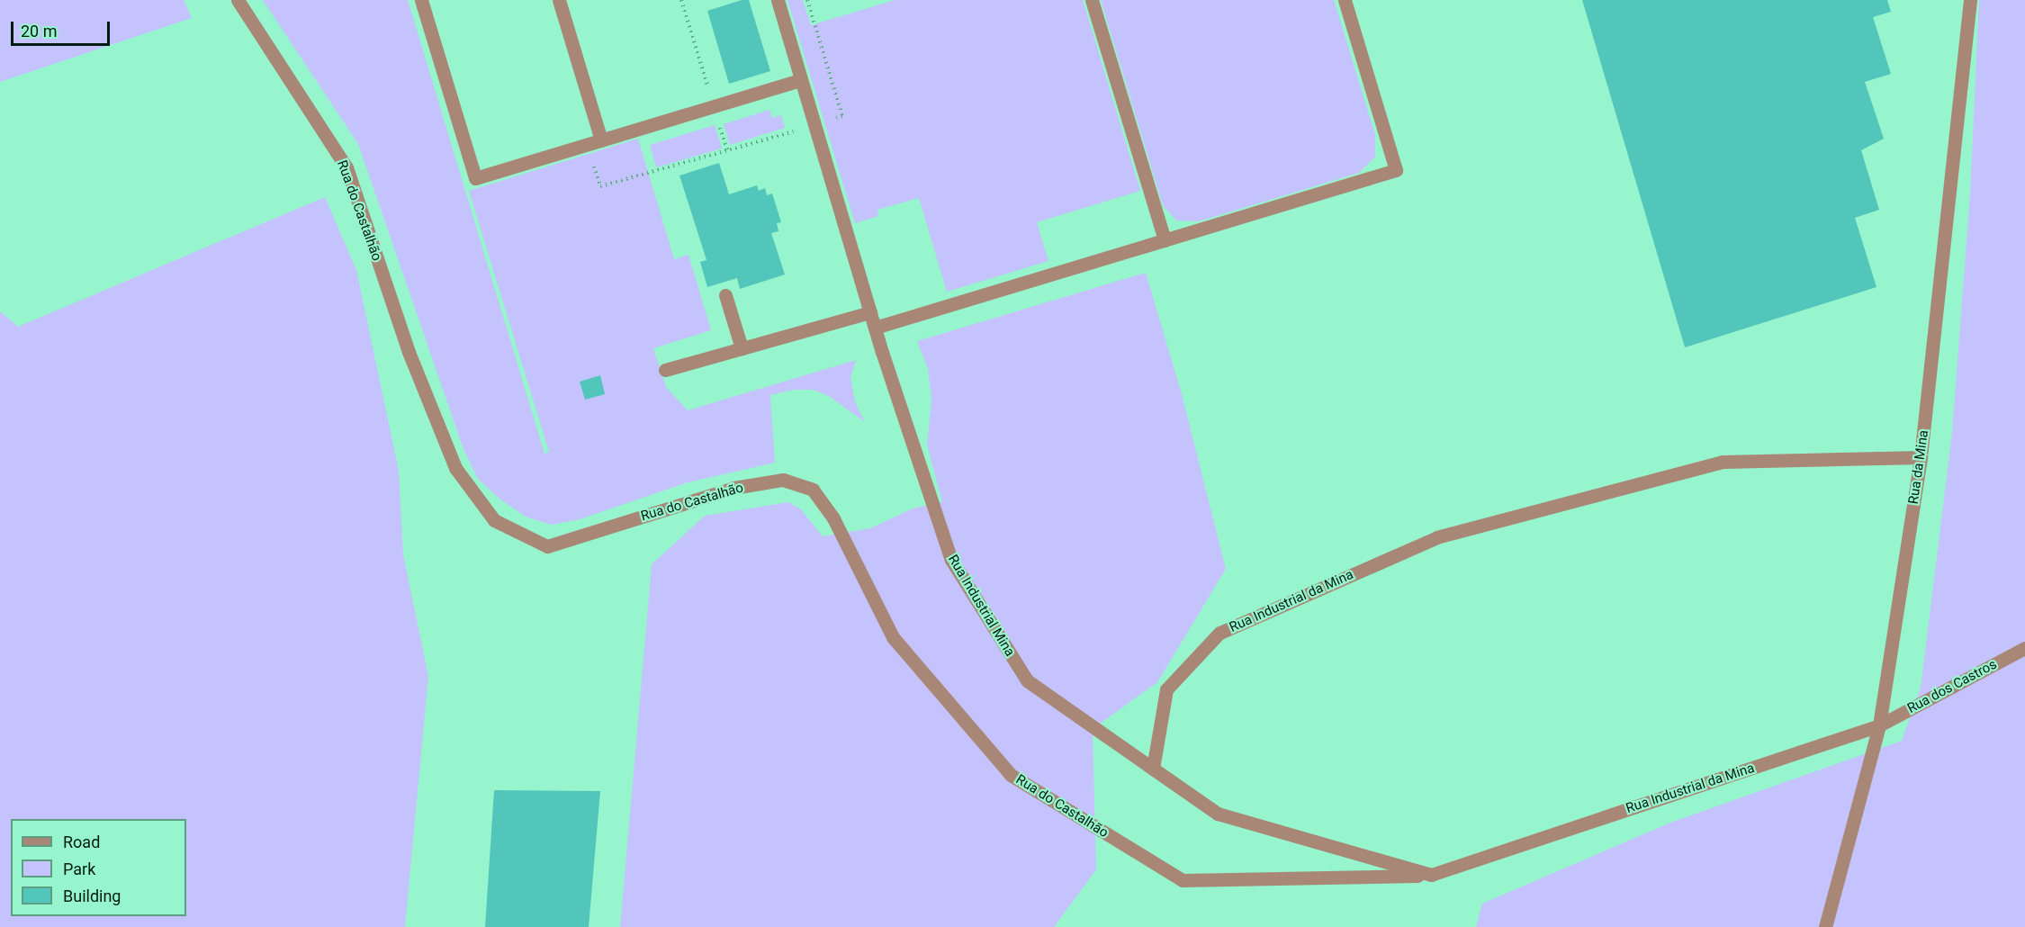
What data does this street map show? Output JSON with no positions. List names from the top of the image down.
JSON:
{
  "streets": {
    "street": [
      "Rua do Castalhão",
      "Rua da Mina",
      "Rua Industrial da Mina",
      "Rua Industrial Mina",
      "Rua dos Castros"
    ]
  },
  "crossings": [
    ["Rua do Castalhão", "Rua Industrial da Mina"],
    ["Rua da Mina", "Rua Industrial da Mina"],
    ["Rua da Mina", "Rua dos Castros"],
    ["Rua Industrial da Mina", "Rua Industrial Mina"],
    ["Rua Industrial da Mina", "Rua dos Castros"]
  ],
  "legend": ["Road", "Park", "Building"],
  "scale_bar": "20 m"
}
